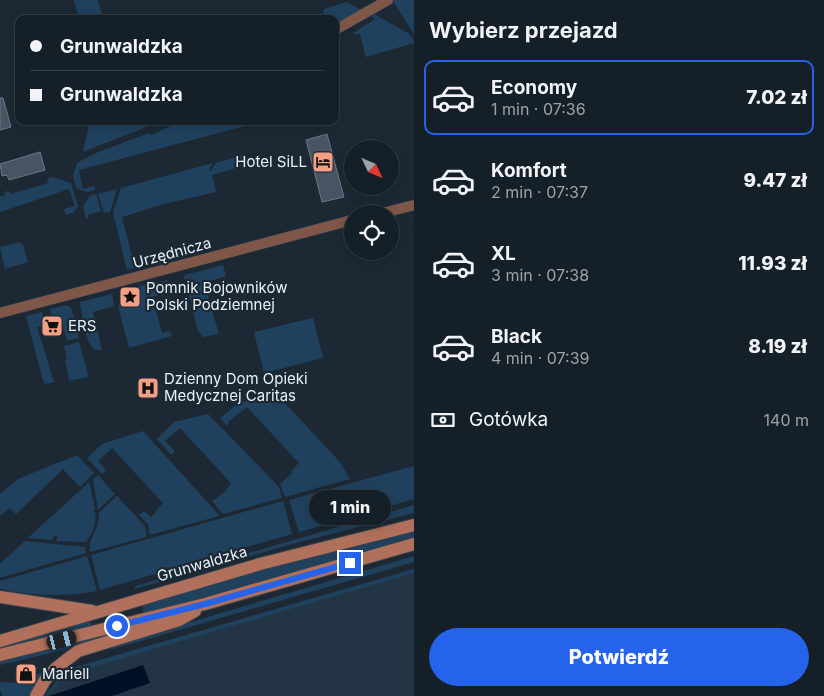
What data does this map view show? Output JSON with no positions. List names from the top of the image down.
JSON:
{
  "streets": {
    "main road": ["Grunwaldzka"],
    "street": ["Urzędnicza"]
  },
  "places": {
    "hotel": ["Hotel SiLL"],
    "place": ["Pomnik Bojowników Polski Podziemnej"],
    "supermarket": ["ERS"],
    "hospital": ["Dzienny Dom Opieki Medycznej Caritas"],
    "shop": ["Mariell"]
  },
  "north": "bottom right",
  "page": {
    "heading": "Wybierz przejazd",
    "banner": ["Grunwaldzka", "Grunwaldzka"],
    "list": [
      {
        "name": "Economy",
        "note": "1 min · 07:36",
        "value": "7.02 zł"
      },
      {
        "name": "Komfort",
        "note": "2 min · 07:37",
        "value": "9.47 zł"
      },
      {
        "name": "XL",
        "note": "3 min · 07:38",
        "value": "11.93 zł"
      },
      {
        "name": "Black",
        "note": "4 min · 07:39",
        "value": "8.19 zł"
      }
    ],
    "pay": ["Gotówka", "140 m"],
    "bubble": "1 min",
    "buttons": "Potwierdź"
  }
}
